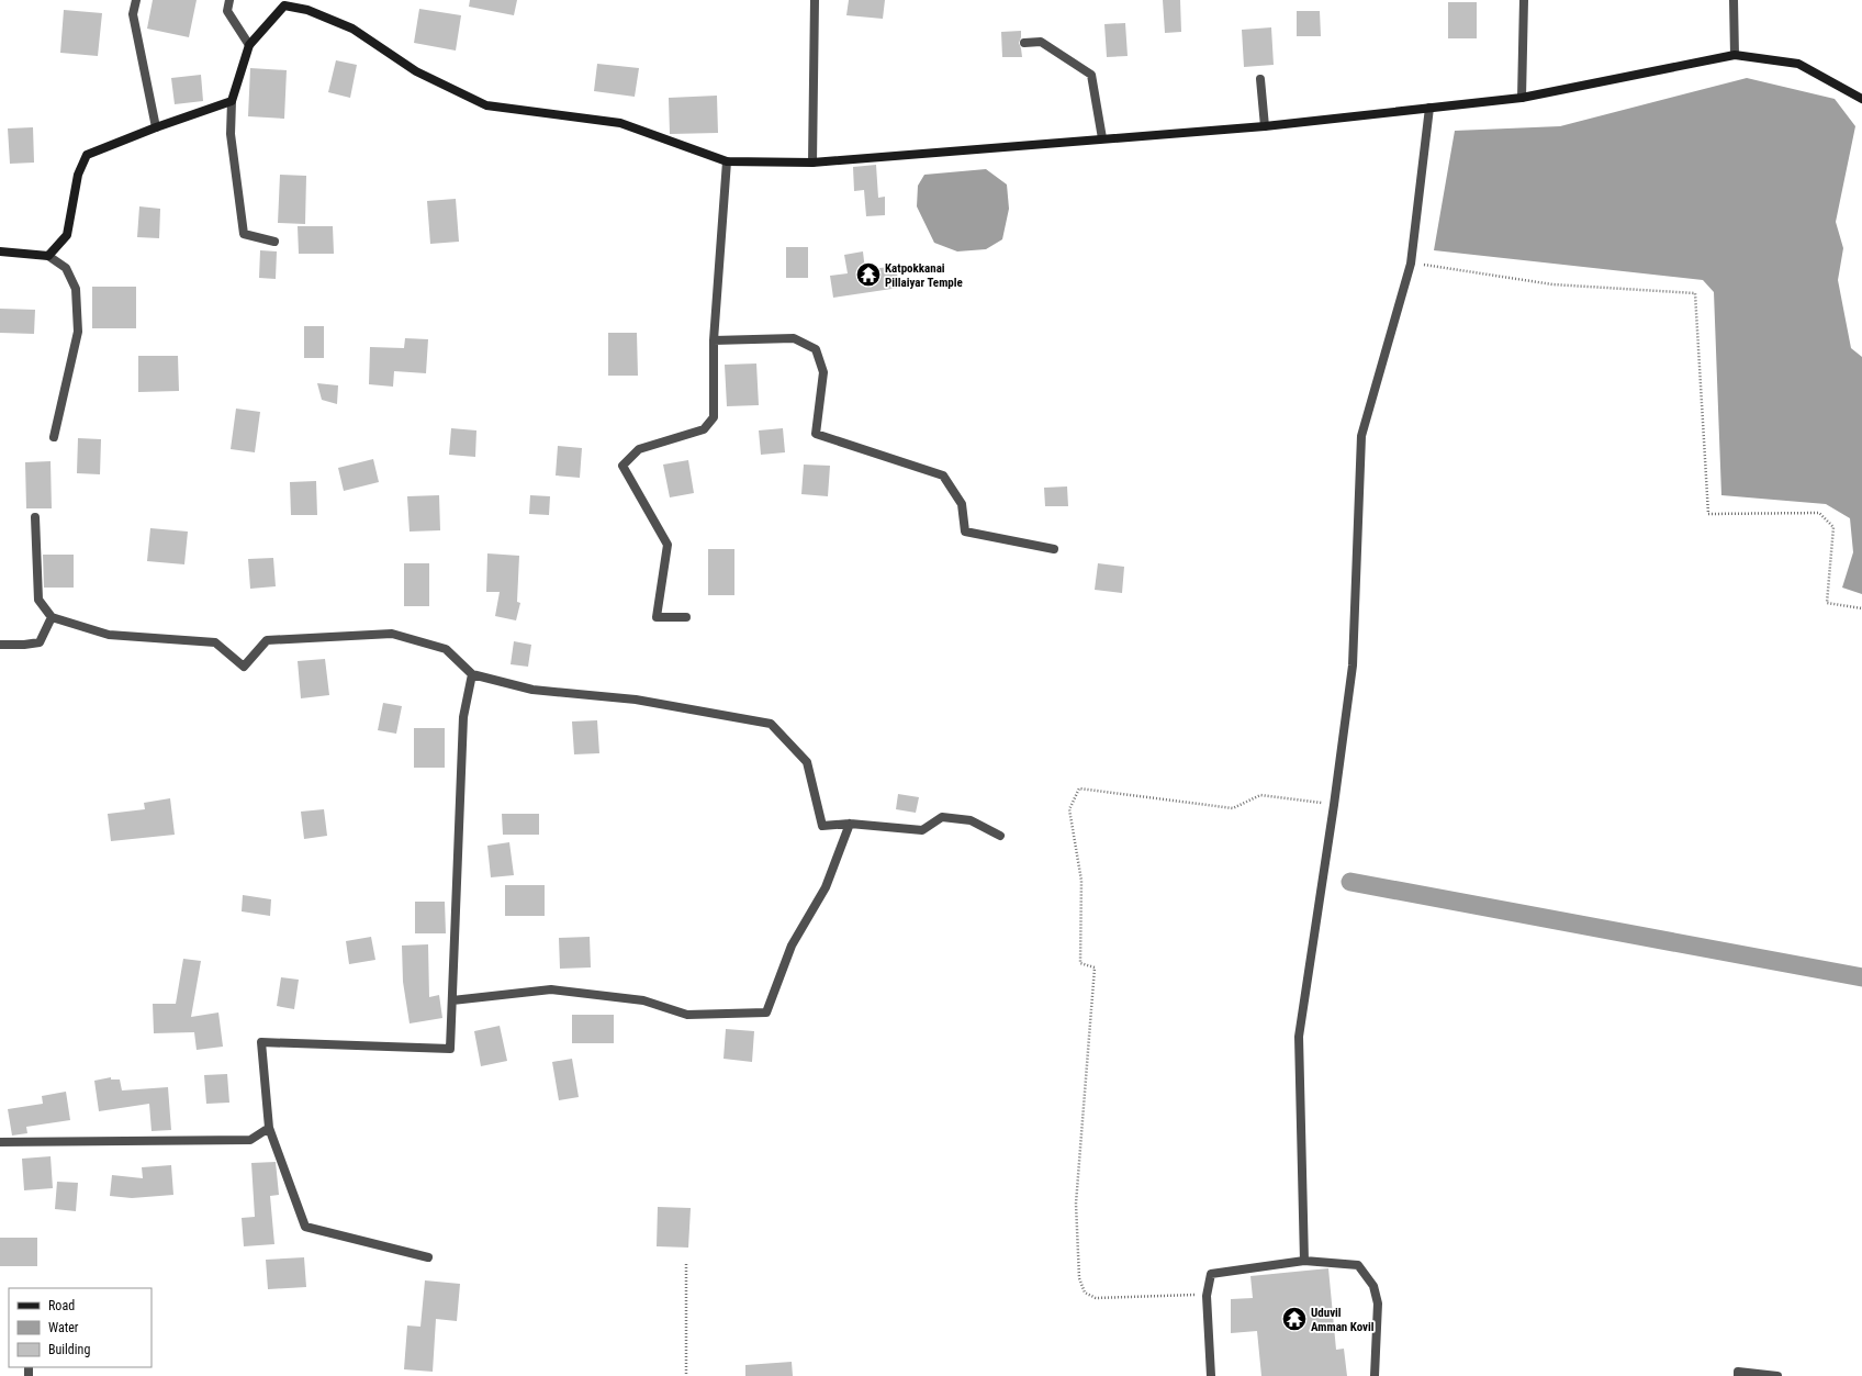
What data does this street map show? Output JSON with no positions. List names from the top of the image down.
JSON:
{
  "places": {
    "temple": ["Katpokkanai Pillaiyar Temple", "Uduvil Amman Kovil"]
  },
  "legend": ["Road", "Water", "Building"]
}
